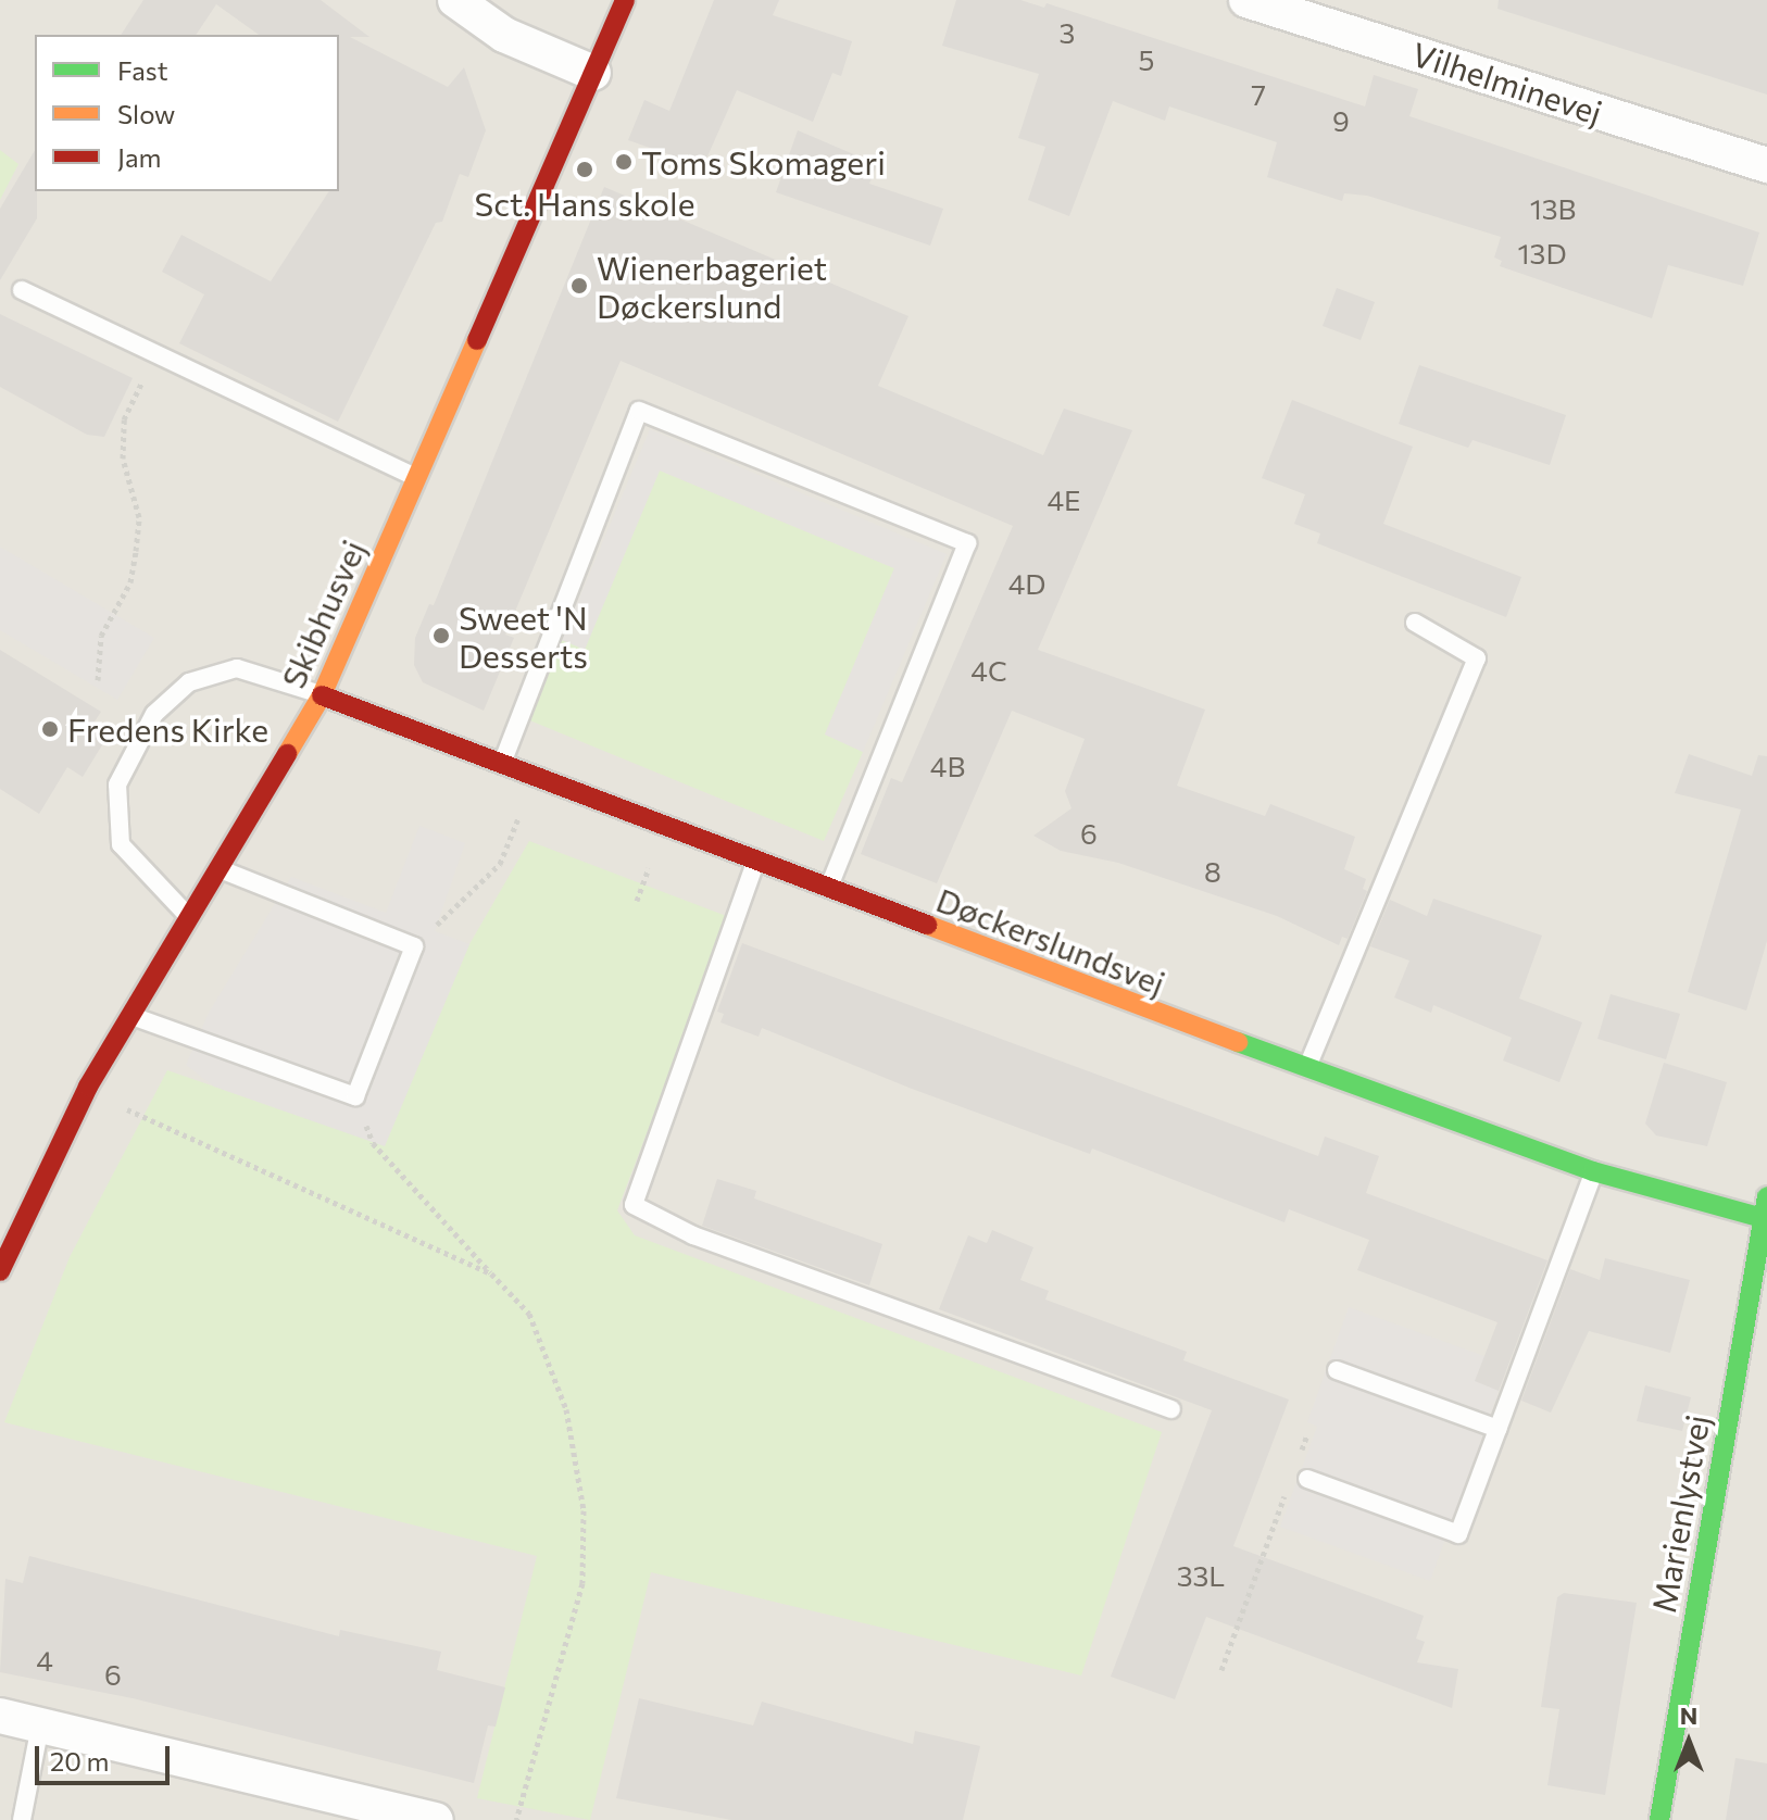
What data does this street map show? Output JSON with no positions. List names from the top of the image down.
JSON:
{
  "streets": {
    "street": [
      "Vilhelminevej",
      "Skibhusvej",
      "Døckerslundsvej",
      "Marienlystvej"
    ]
  },
  "crossings": [
    ["Skibhusvej", "Døckerslundsvej"],
    ["Døckerslundsvej", "Marienlystvej"]
  ],
  "places": [
    "Toms Skomageri",
    "Sct. Hans skole",
    "Wienerbageriet Døckerslund",
    "Sweet 'N Desserts",
    "Fredens Kirke"
  ],
  "house_numbers": [
    "3",
    "5",
    "7",
    "9",
    "13B",
    "13D",
    "4E",
    "4D",
    "4C",
    "4B",
    "6",
    "8",
    "33L",
    "4",
    "6"
  ],
  "legend": ["Fast", "Slow", "Jam"],
  "scale_bar": "20 m",
  "north": "top"
}
